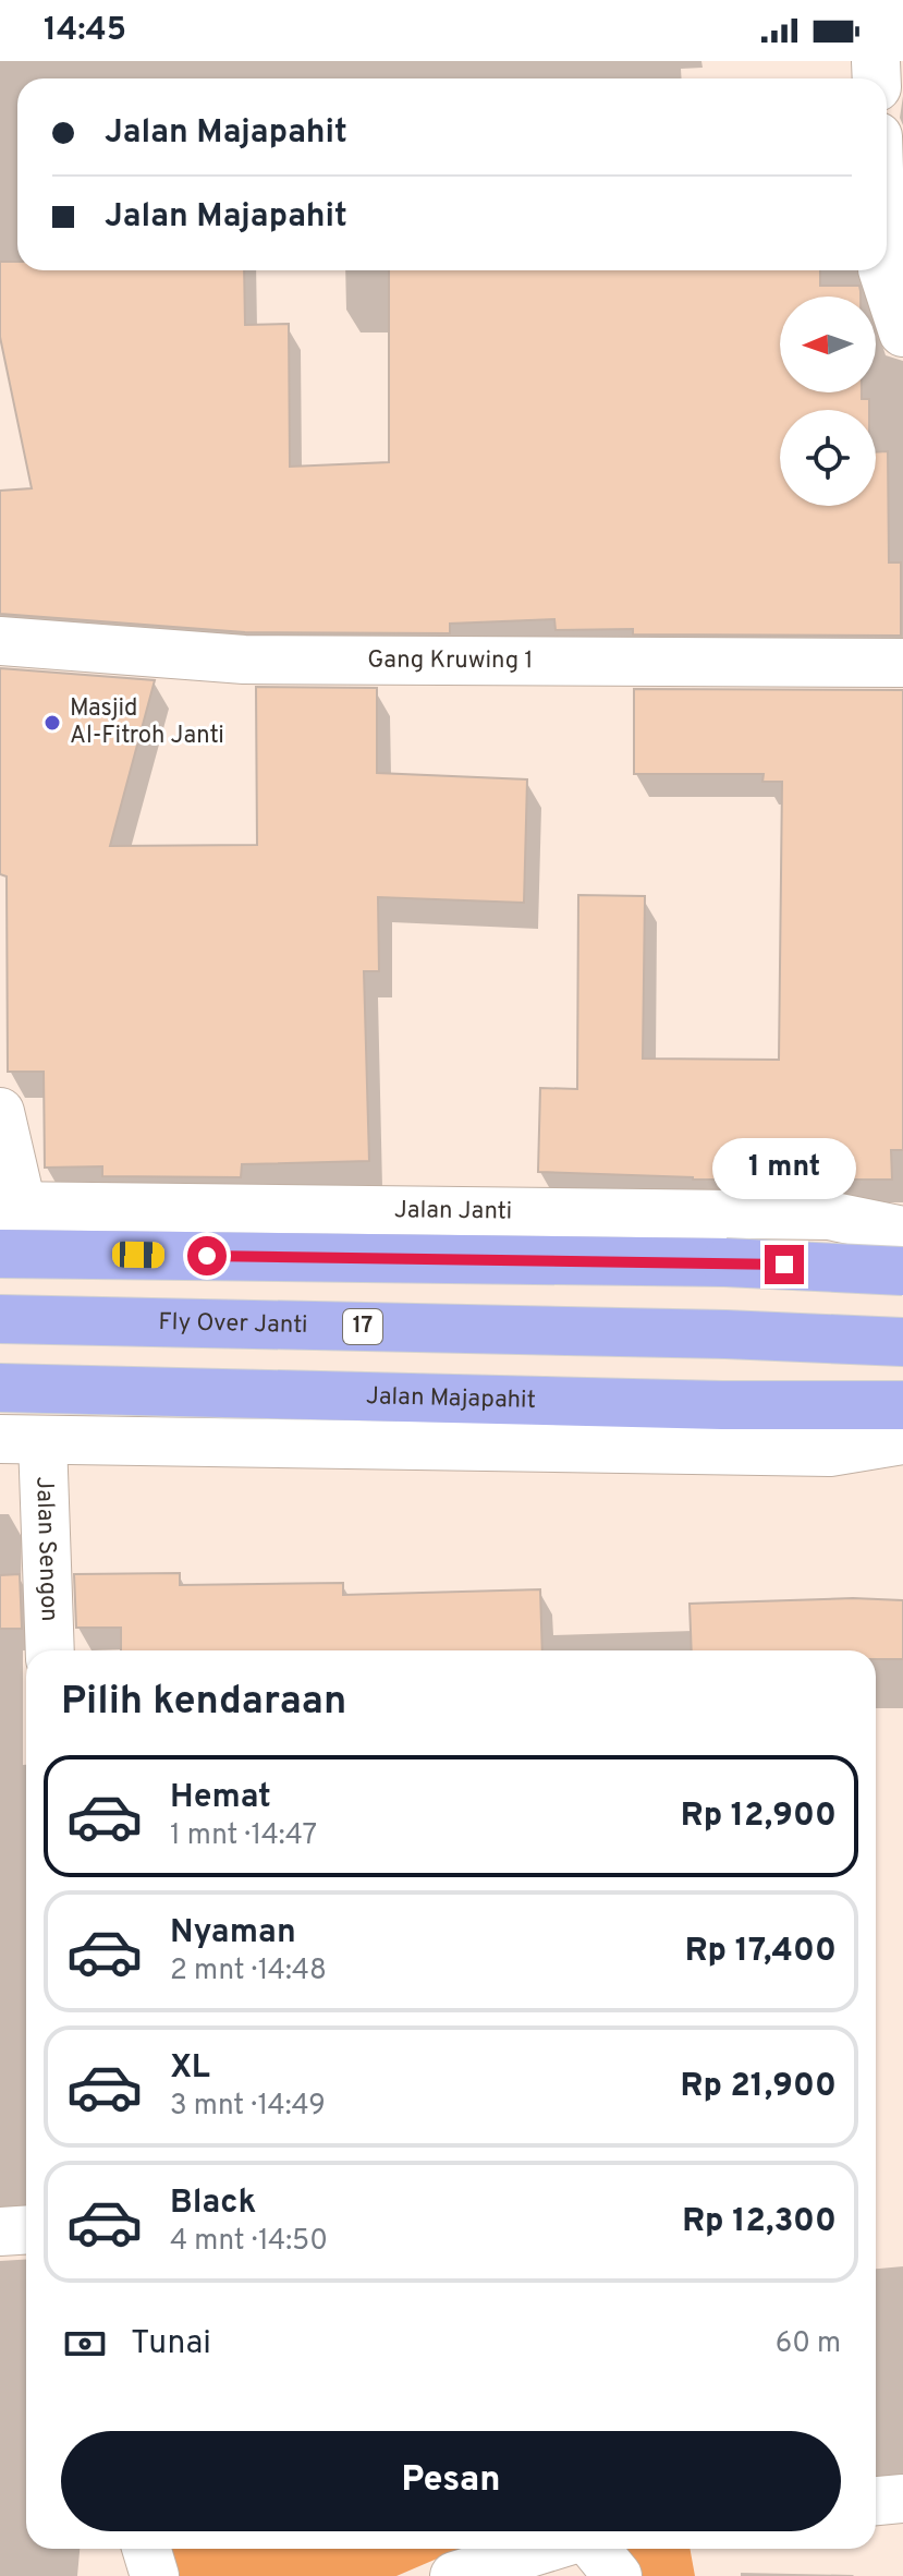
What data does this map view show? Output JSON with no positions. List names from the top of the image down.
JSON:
{
  "streets": {
    "highway": ["Fly Over Janti", "17", "Jalan Majapahit"],
    "street": ["Gang Kruwing 1", "Jalan Janti", "Jalan Sengon"]
  },
  "places": ["Masjid Al-Fitroh Janti"],
  "north": "left",
  "page": {
    "status": "14:45",
    "banner": ["Jalan Majapahit", "Jalan Majapahit"],
    "bubble": "1 mnt",
    "heading": "Pilih kendaraan",
    "list": [
      {
        "name": "Hemat",
        "note": "1 mnt · 14:47",
        "value": "Rp 12,900"
      },
      {
        "name": "Nyaman",
        "note": "2 mnt · 14:48",
        "value": "Rp 17,400"
      },
      {
        "name": "XL",
        "note": "3 mnt · 14:49",
        "value": "Rp 21,900"
      },
      {
        "name": "Black",
        "note": "4 mnt · 14:50",
        "value": "Rp 12,300"
      }
    ],
    "pay": ["Tunai", "60 m"],
    "buttons": "Pesan"
  }
}
